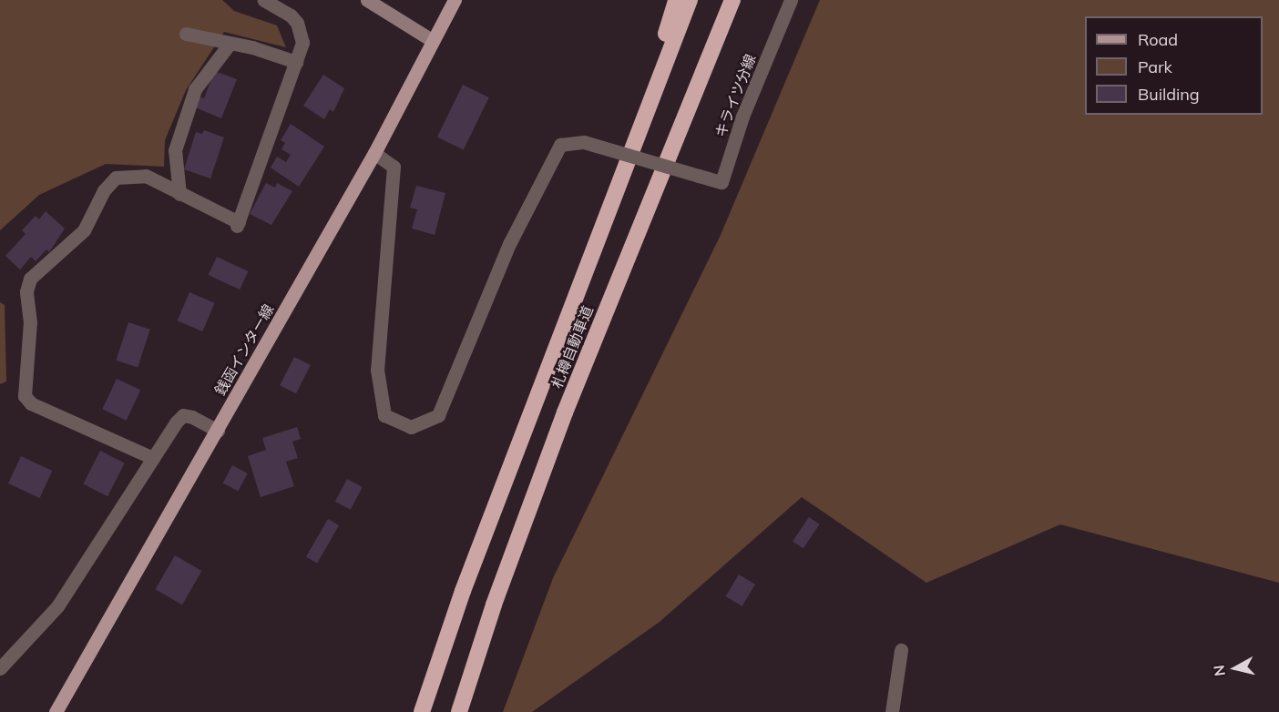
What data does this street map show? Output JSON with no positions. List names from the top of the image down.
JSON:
{
  "streets": {
    "highway": ["札樽自動車道"],
    "main road": ["銭函インター線"],
    "street": ["キライツ分線"]
  },
  "crossings": [
    ["キライツ分線", "銭函インター線"]
  ],
  "legend": ["Road", "Park", "Building"],
  "north": "left"
}
